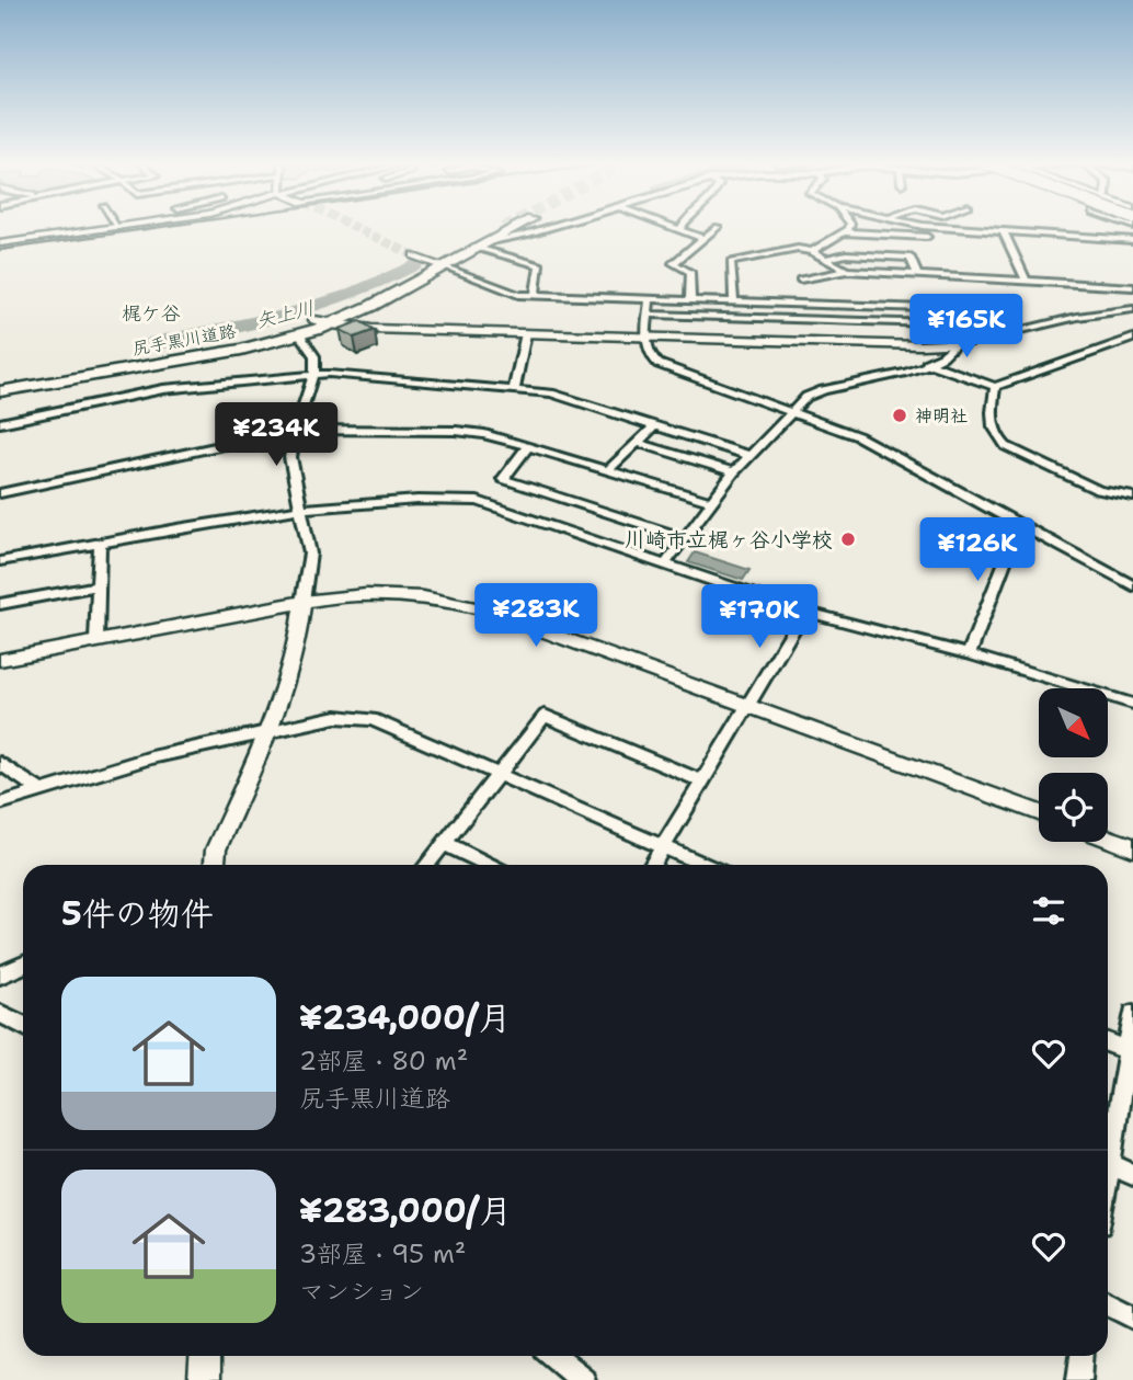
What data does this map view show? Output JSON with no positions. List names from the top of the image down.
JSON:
{
  "streets": {
    "main road": ["尻手黒川道路"]
  },
  "districts": ["梶ケ谷"],
  "water": ["矢上川"],
  "places": ["神明社", "川崎市立梶ヶ谷小学校"],
  "north": "bottom right",
  "page": {
    "price": [
      "¥165K",
      "¥234K",
      "¥126K",
      "¥283K",
      "¥170K"
    ],
    "heading": "5件の物件",
    "list": [
      {
        "name": "¥234,000/月",
        "note": "2部屋 · 80 m² · 尻手黒川道路"
      },
      {
        "name": "¥283,000/月",
        "note": "3部屋 · 95 m² · マンション"
      }
    ]
  }
}
